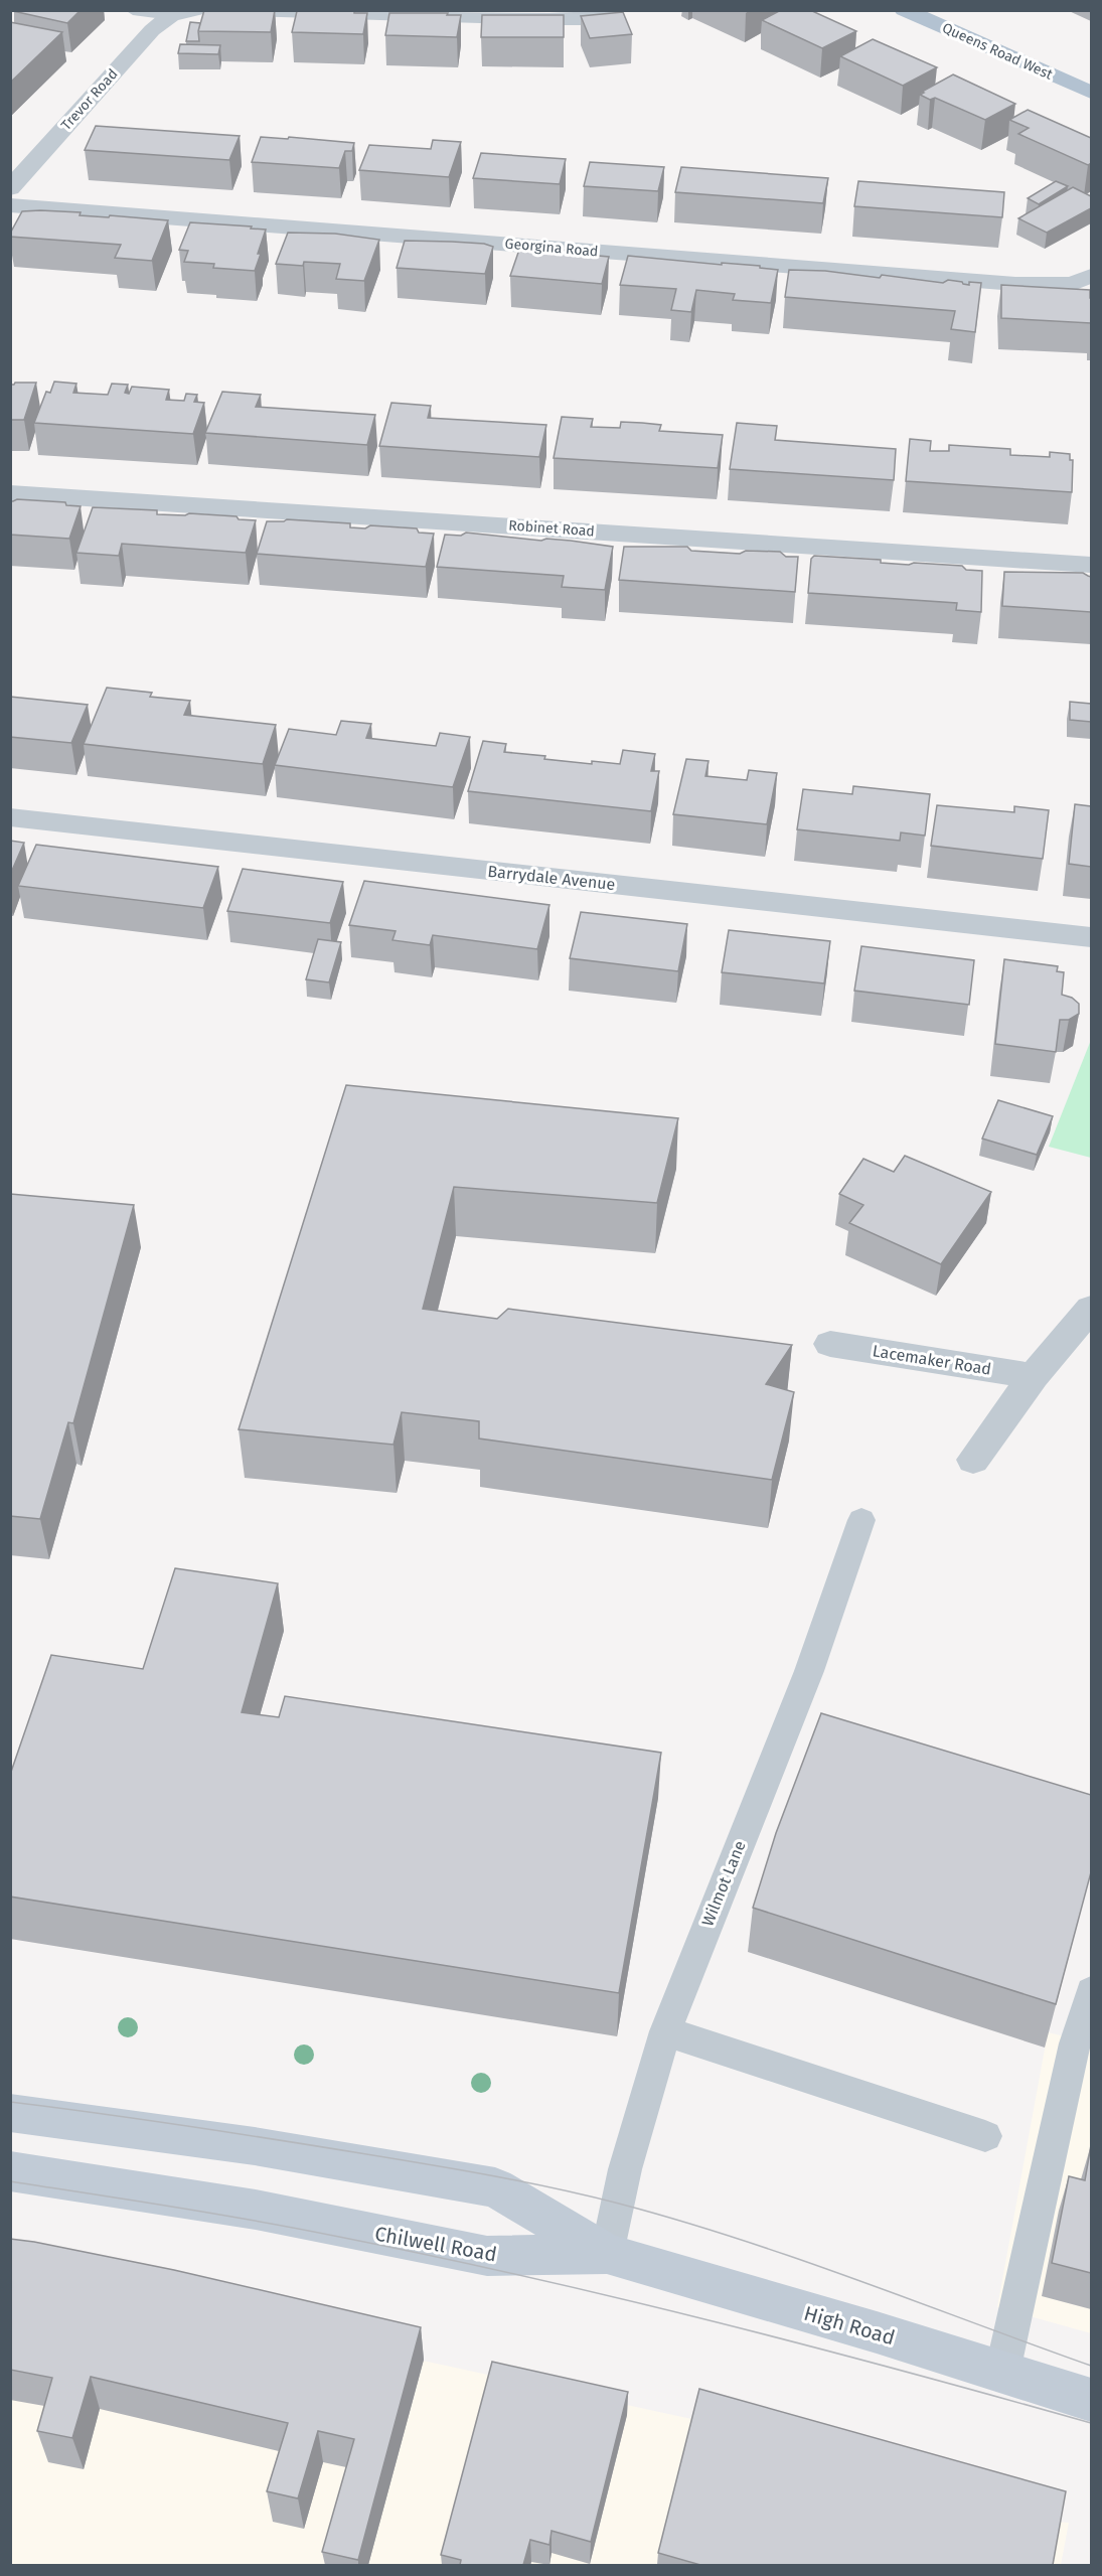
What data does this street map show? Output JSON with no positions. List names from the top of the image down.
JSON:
{
  "streets": {
    "main road": ["Queens Road West", "Chilwell Road", "High Road"],
    "street": [
      "Trevor Road",
      "Georgina Road",
      "Robinet Road",
      "Barrydale Avenue",
      "Lacemaker Road"
    ],
    "lane": ["Wilmot Lane"]
  },
  "crossings": [
    ["Wilmot Lane", "Chilwell Road"],
    ["Wilmot Lane", "High Road"],
    ["Chilwell Road", "High Road"]
  ]
}
